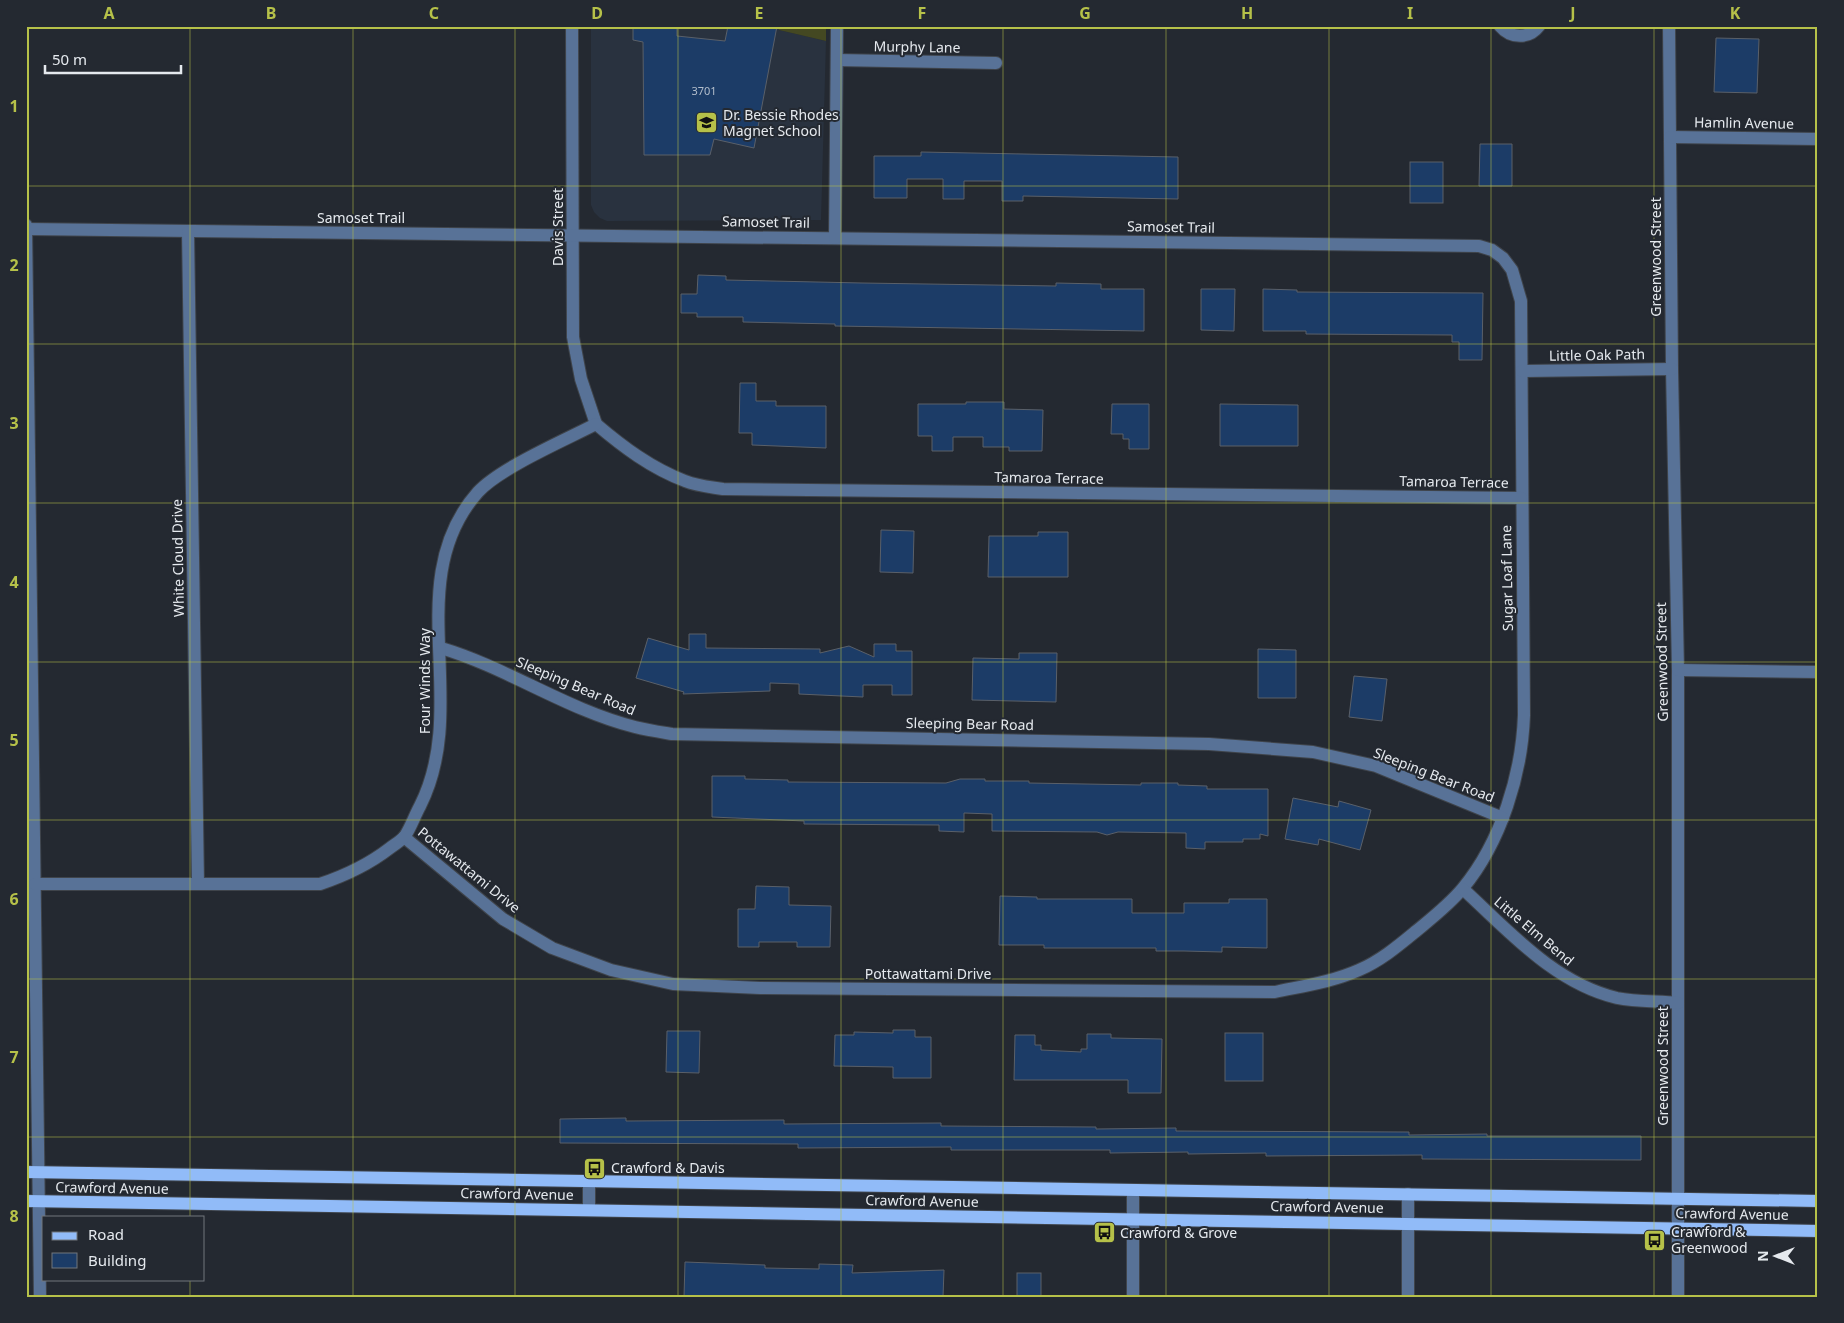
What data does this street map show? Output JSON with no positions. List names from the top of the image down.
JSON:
{
  "streets": {
    "main road": ["Crawford Avenue"],
    "street": [
      "Murphy Lane",
      "Hamlin Avenue",
      "Samoset Trail",
      "Davis Street",
      "Greenwood Street",
      "Little Oak Path",
      "Tamaroa Terrace",
      "White Cloud Drive",
      "Sugar Loaf Lane",
      "Four Winds Way",
      "Sleeping Bear Road",
      "Pottawattami Drive",
      "Little Elm Bend"
    ]
  },
  "crossings": [
    ["Hamlin Avenue", "Greenwood Street"],
    ["Samoset Trail", "Davis Street"],
    ["Samoset Trail", "White Cloud Drive"],
    ["Samoset Trail", "Sugar Loaf Lane"],
    ["Davis Street", "Tamaroa Terrace"],
    ["Davis Street", "Four Winds Way"],
    ["Greenwood Street", "Little Oak Path"],
    ["Greenwood Street", "Little Elm Bend"],
    ["Greenwood Street", "Crawford Avenue"],
    ["Little Oak Path", "Sugar Loaf Lane"],
    ["Tamaroa Terrace", "Sugar Loaf Lane"],
    ["Tamaroa Terrace", "Four Winds Way"],
    ["White Cloud Drive", "Four Winds Way"],
    ["Sugar Loaf Lane", "Sleeping Bear Road"],
    ["Sugar Loaf Lane", "Pottawattami Drive"],
    ["Sugar Loaf Lane", "Little Elm Bend"],
    ["Four Winds Way", "Sleeping Bear Road"],
    ["Four Winds Way", "Pottawattami Drive"],
    ["Pottawattami Drive", "Little Elm Bend"]
  ],
  "places": {
    "school or university": ["Dr. Bessie Rhodes Magnet School"],
    "bus stop": ["Crawford & Davis", "Crawford & Grove", "Crawford & Greenwood"]
  },
  "house_numbers": ["3701"],
  "legend": ["Road", "Building"],
  "scale_bar": "50 m",
  "north": "left",
  "grid": {
    "columns": [
      "A",
      "B",
      "C",
      "D",
      "E",
      "F",
      "G",
      "H",
      "I",
      "J",
      "K"
    ],
    "rows": [
      "1",
      "2",
      "3",
      "4",
      "5",
      "6",
      "7",
      "8"
    ]
  }
}
